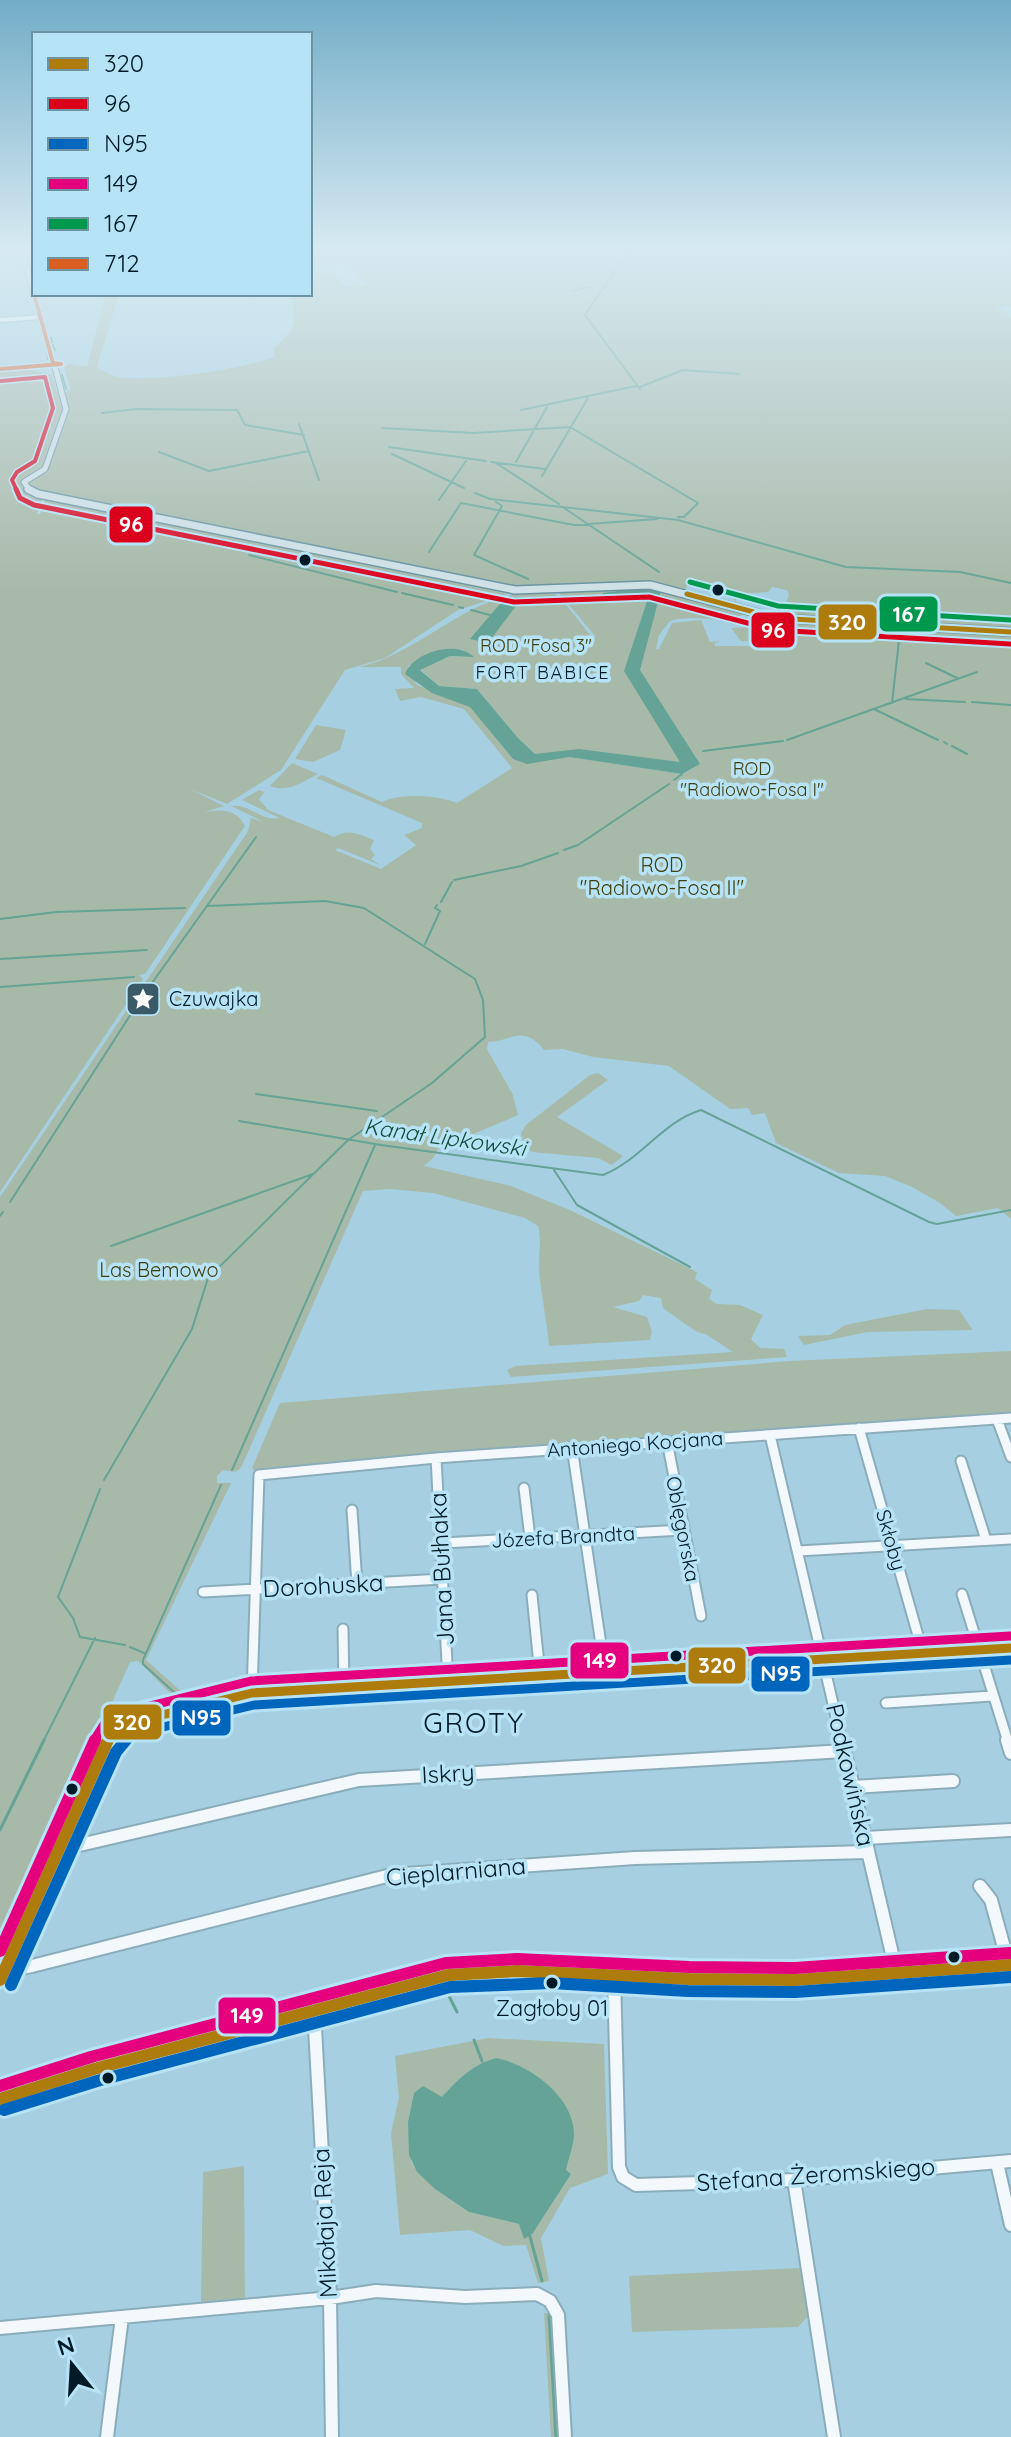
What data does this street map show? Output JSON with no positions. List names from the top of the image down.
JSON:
{
  "streets": {
    "street": [
      "Antoniego Kocjana",
      "Oblęgorska",
      "Józefa Brandta",
      "Skłoby",
      "Jana Bułhaka",
      "Dorohuska",
      "Iskry",
      "Podkowińska",
      "Cieplarniana",
      "Stefana Żeromskiego",
      "Mikołaja Reja"
    ]
  },
  "crossings": [
    ["Antoniego Kocjana", "Oblęgorska"],
    ["Antoniego Kocjana", "Skłoby"],
    ["Antoniego Kocjana", "Jana Bułhaka"],
    ["Antoniego Kocjana", "Dorohuska"],
    ["Antoniego Kocjana", "Podkowińska"],
    ["Oblęgorska", "Józefa Brandta"],
    ["Józefa Brandta", "Jana Bułhaka"],
    ["Jana Bułhaka", "Dorohuska"],
    ["Iskry", "Podkowińska"],
    ["Podkowińska", "Cieplarniana"]
  ],
  "districts": ["FORT BABICE", "GROTY"],
  "water": ["Kanał Lipkowski"],
  "parks": [
    "ROD \"Fosa 3\"",
    "ROD \"Radiowo-Fosa I\"",
    "ROD \"Radiowo-Fosa II\"",
    "Las Bemowo"
  ],
  "places": {
    "place": ["Czuwajka"],
    "other": ["Zagłoby 01"]
  },
  "lines": [
    "transit line 712",
    "transit line 96",
    "transit line 167",
    "transit line 320",
    "transit line 149",
    "transit line N95"
  ],
  "legend": [
    "320",
    "96",
    "N95",
    "149",
    "167",
    "712"
  ],
  "north": "top"
}
